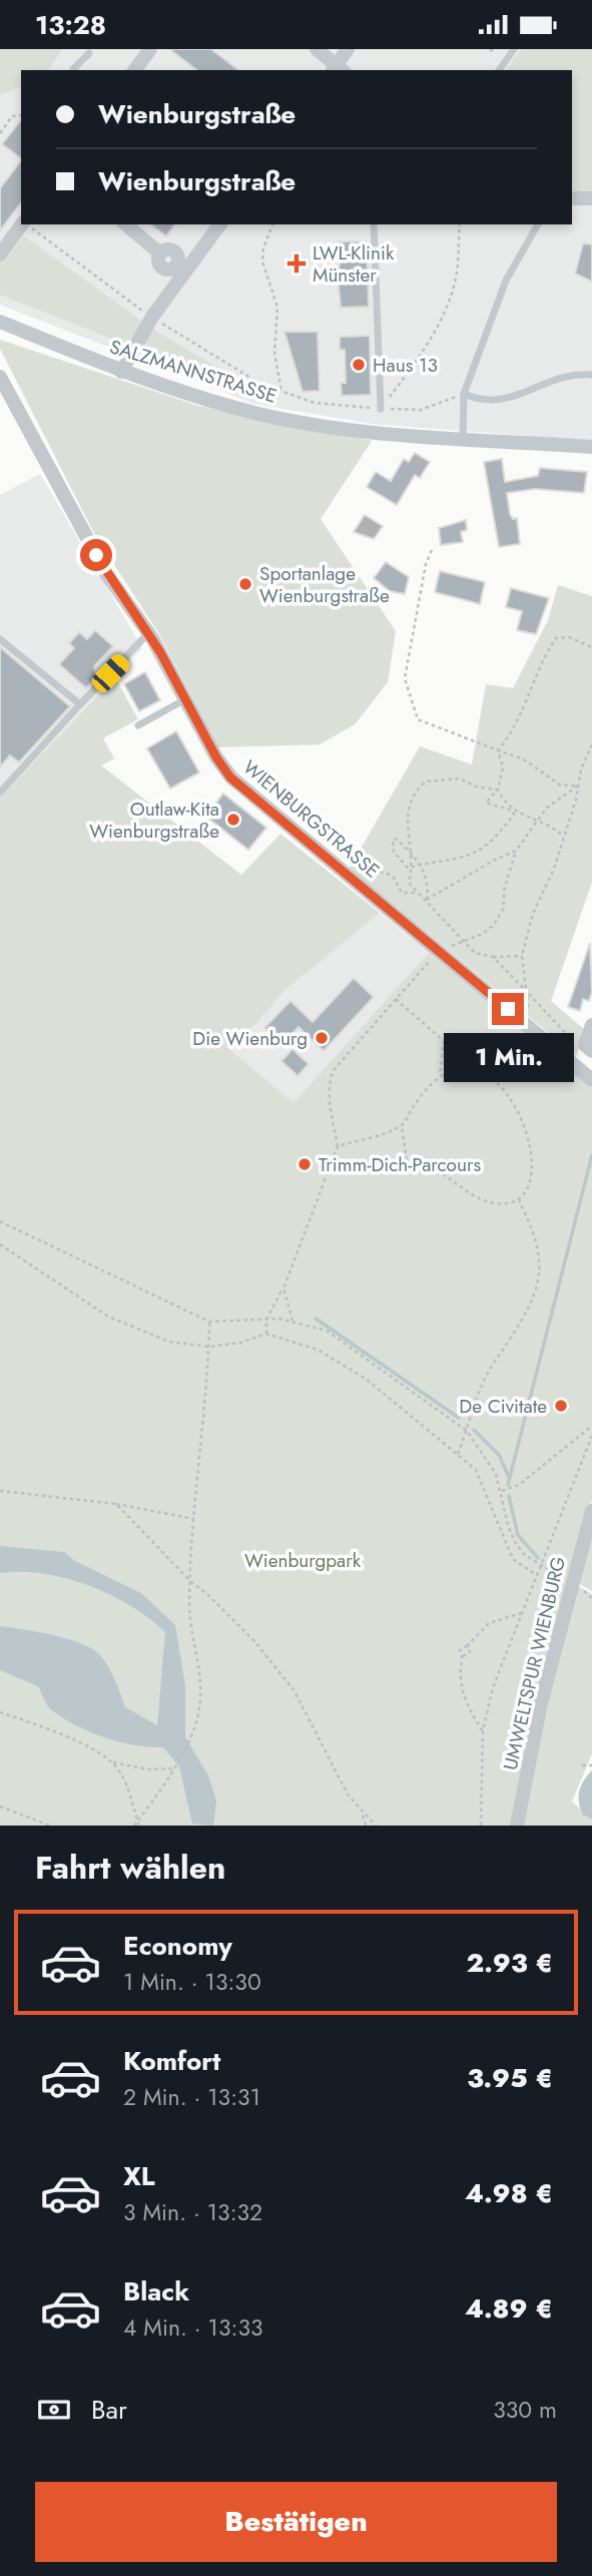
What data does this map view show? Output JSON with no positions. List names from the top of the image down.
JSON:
{
  "streets": {
    "street": ["SALZMANNSTRASSE", "WIENBURGSTRASSE", "UMWELTSPUR WIENBURG"]
  },
  "parks": ["Wienburgpark"],
  "places": {
    "health": ["LWL-Klinik Münster"],
    "other": [
      "Haus 13",
      "Sportanlage Wienburgstraße",
      "Outlaw-Kita Wienburgstraße",
      "Die Wienburg",
      "Trimm-Dich-Parcours",
      "De Civitate"
    ]
  },
  "page": {
    "status": "13:28",
    "banner": ["Wienburgstraße", "Wienburgstraße"],
    "bubble": "1 Min.",
    "heading": "Fahrt wählen",
    "list": [
      {
        "name": "Economy",
        "note": "1 Min. · 13:30",
        "value": "2.93 €"
      },
      {
        "name": "Komfort",
        "note": "2 Min. · 13:31",
        "value": "3.95 €"
      },
      {
        "name": "XL",
        "note": "3 Min. · 13:32",
        "value": "4.98 €"
      },
      {
        "name": "Black",
        "note": "4 Min. · 13:33",
        "value": "4.89 €"
      }
    ],
    "pay": ["Bar", "330 m"],
    "buttons": "Bestätigen"
  }
}
